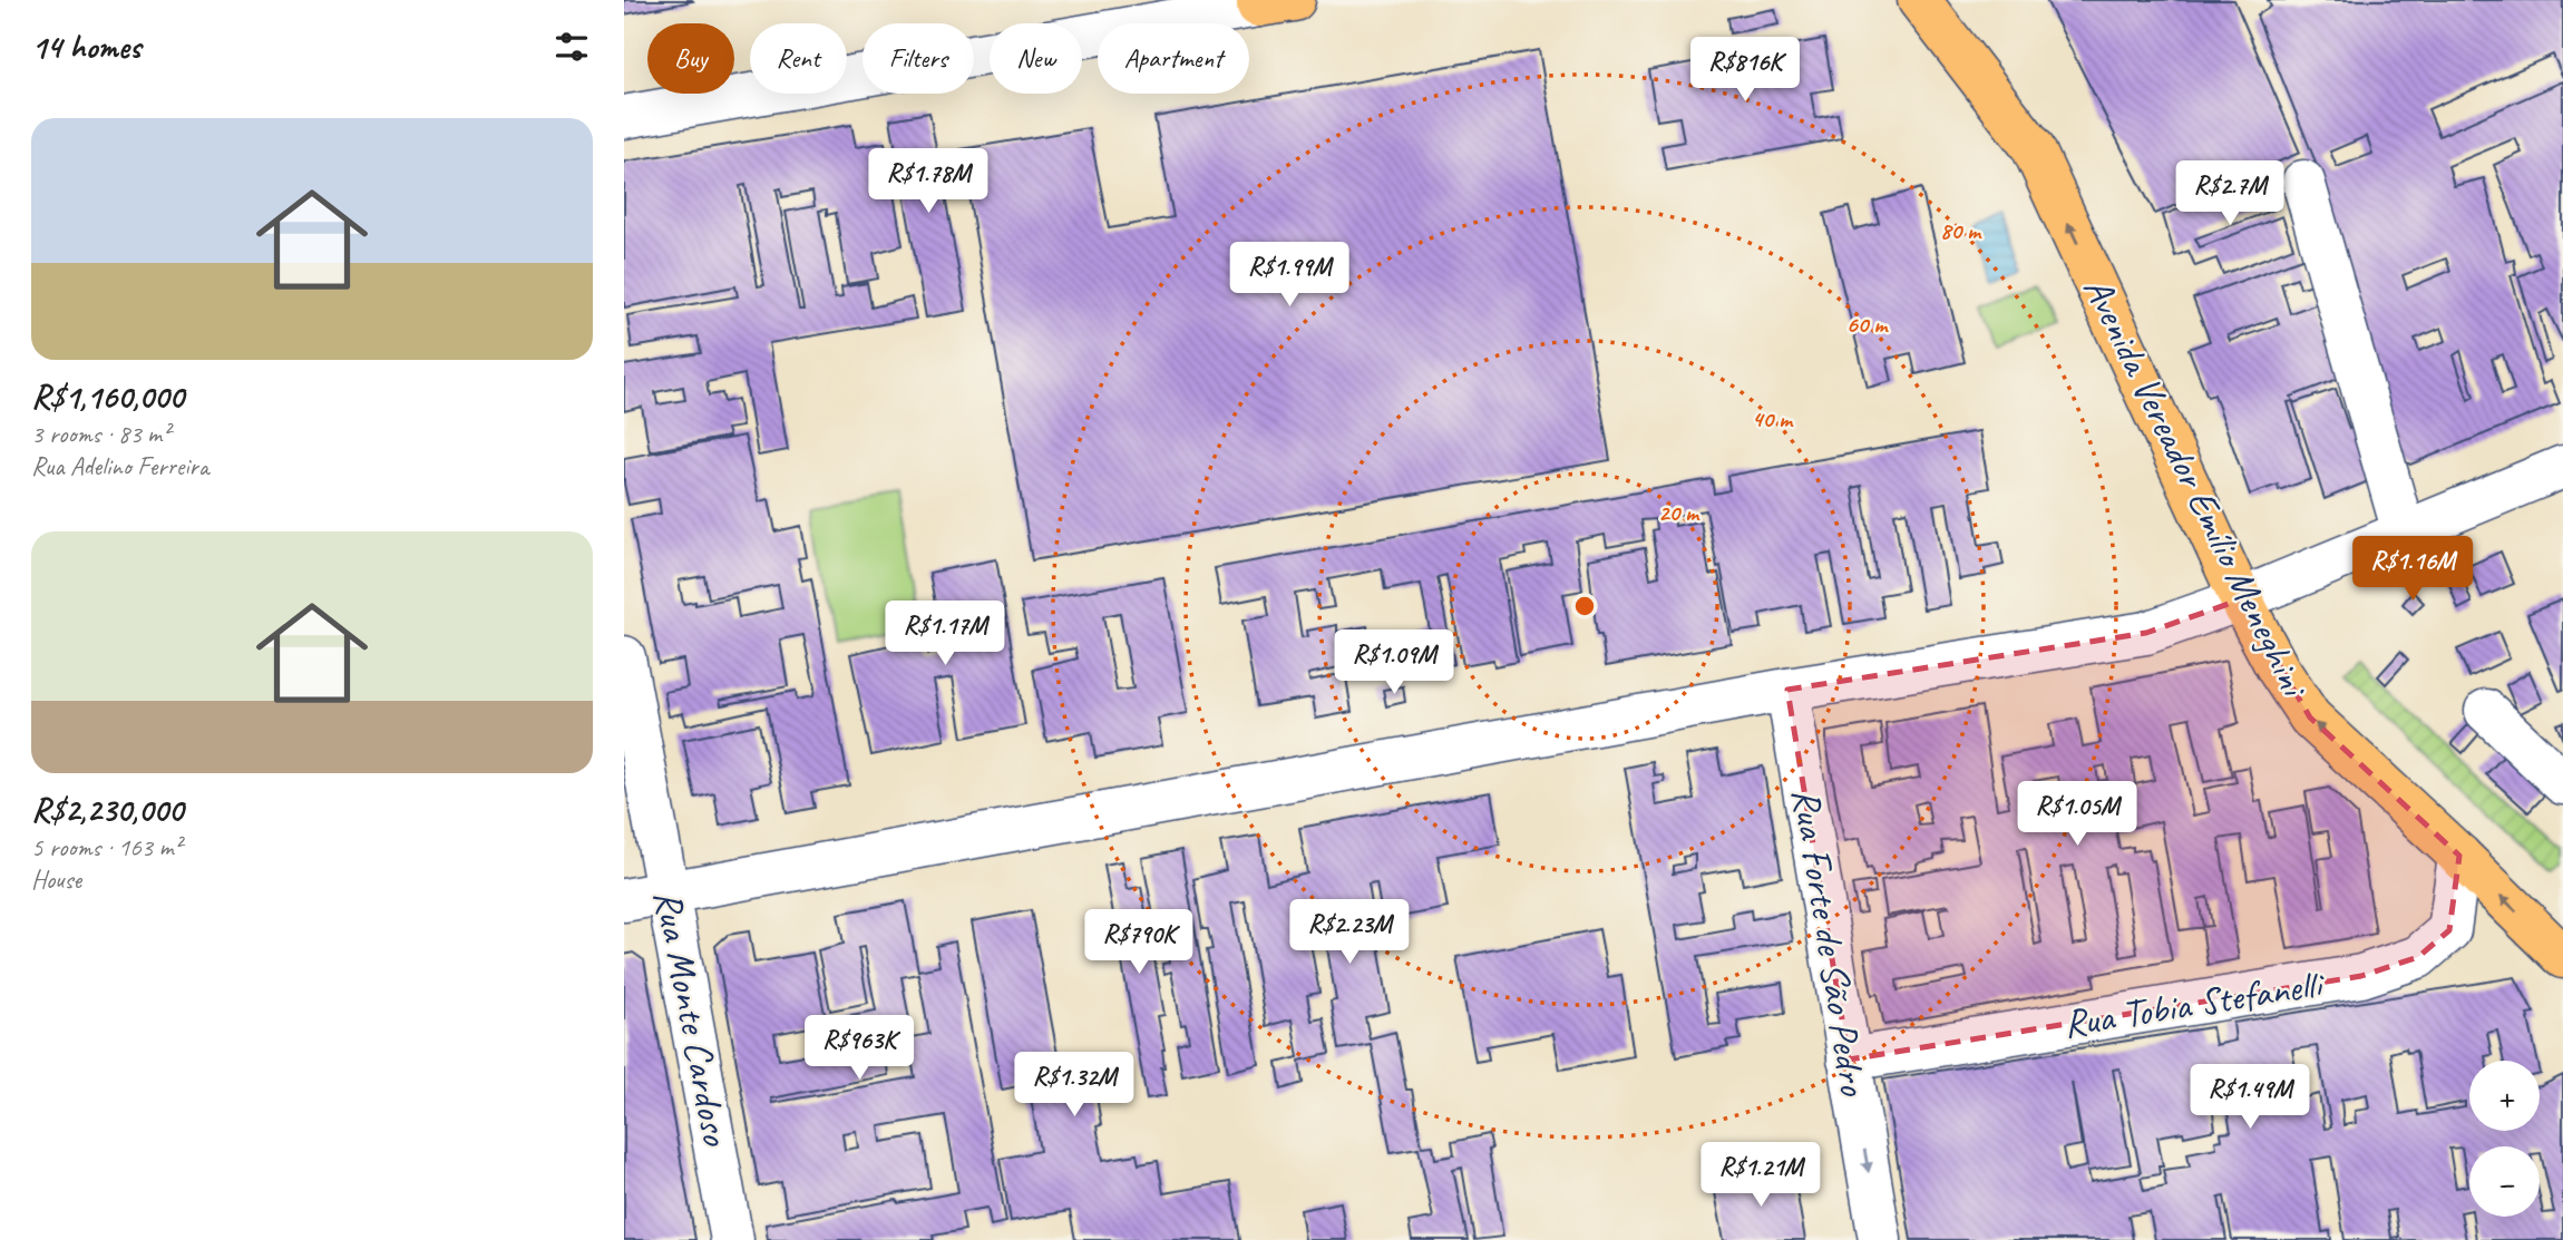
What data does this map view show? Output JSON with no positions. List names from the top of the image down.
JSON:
{
  "streets": {
    "main road": ["Avenida Vereador Emílio Meneghini"],
    "street": ["Rua Forte de São Pedro", "Rua Tobia Stefanelli", "Rua Monte Cardoso"]
  },
  "crossings": [
    ["Avenida Vereador Emílio Meneghini", "Rua Tobia Stefanelli"],
    ["Rua Forte de São Pedro", "Rua Tobia Stefanelli"]
  ],
  "one_way": ["Avenida Vereador Emílio Meneghini"],
  "page": {
    "heading": "14 homes",
    "chip": [
      "Buy",
      "Rent",
      "Filters",
      "New",
      "Apartment"
    ],
    "price": [
      "R$816K",
      "R$1.78M",
      "R$2.7M",
      "R$1.99M",
      "R$1.16M",
      "R$1.17M",
      "R$1.09M",
      "R$1.05M",
      "R$2.23M",
      "R$790K",
      "R$963K",
      "R$1.32M",
      "R$1.49M",
      "R$1.21M"
    ],
    "list": [
      {
        "name": "R$1,160,000",
        "note": "3 rooms · 83 m² · Rua Adelino Ferreira"
      },
      {
        "name": "R$2,230,000",
        "note": "5 rooms · 163 m² · House"
      }
    ],
    "map_buttons": ["+", "−"]
  },
  "rings": [
    "80 m",
    "60 m",
    "40 m",
    "20 m"
  ]
}
